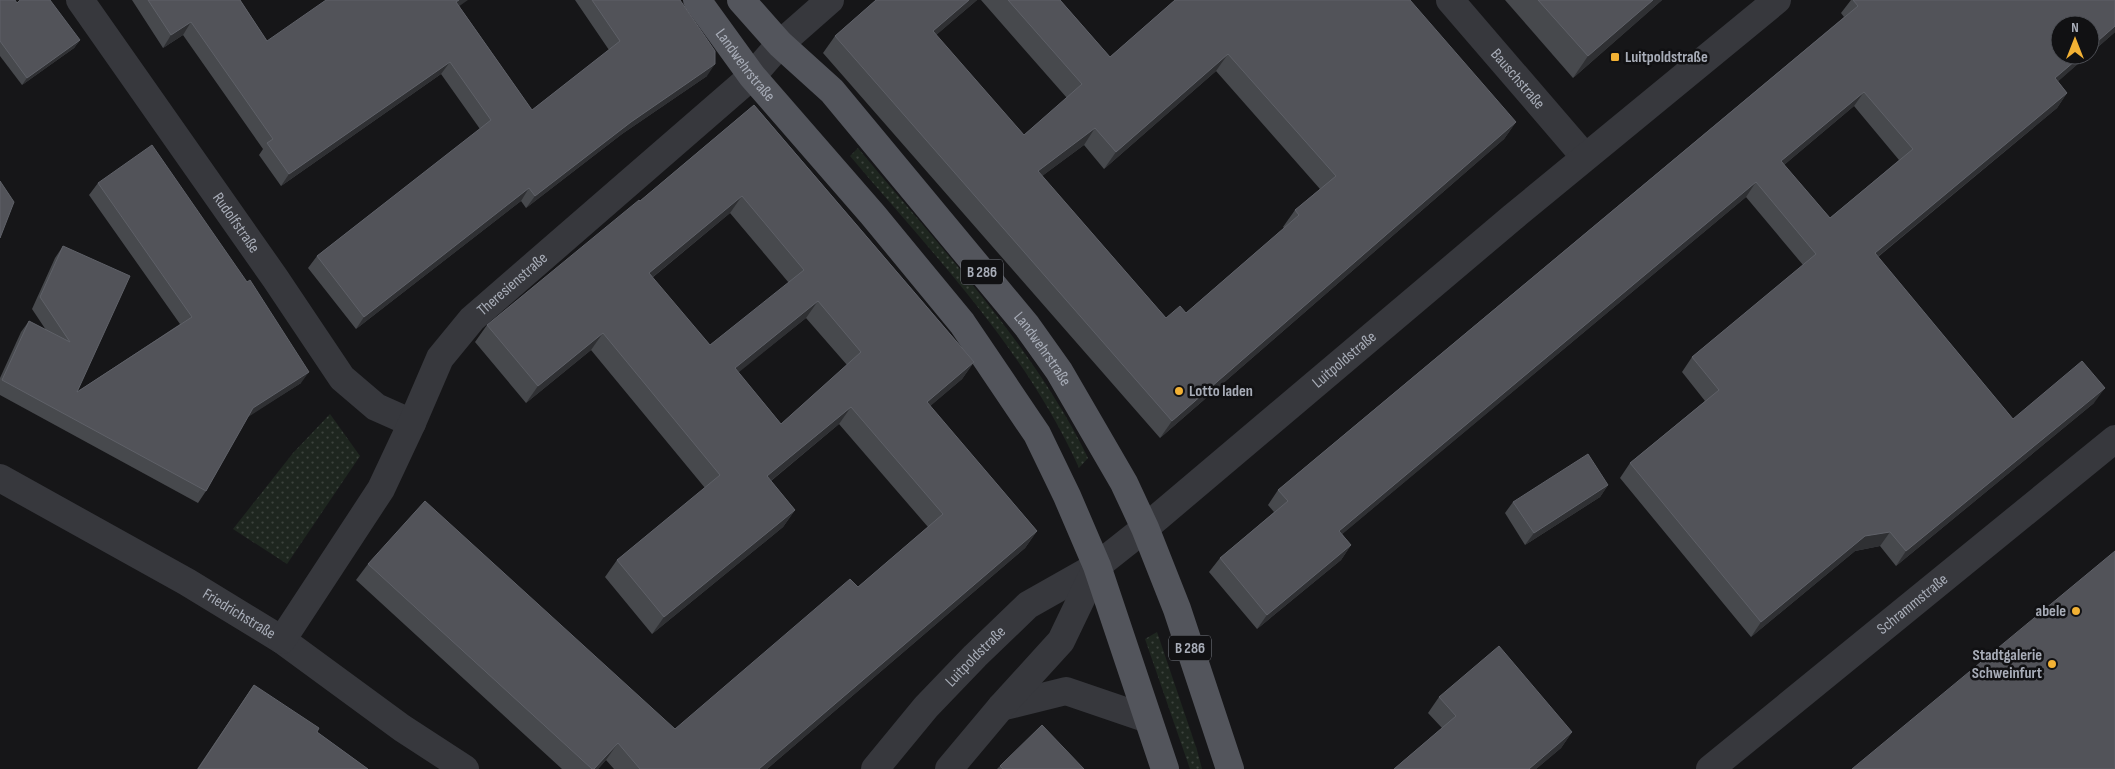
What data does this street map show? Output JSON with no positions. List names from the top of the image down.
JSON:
{
  "streets": {
    "main road": ["Landwehrstraße", "B 286"],
    "street": [
      "Bauschstraße",
      "Rudolfstraße",
      "Theresienstraße",
      "Luitpoldstraße",
      "Schrammstraße",
      "Friedrichstraße"
    ]
  },
  "crossings": [
    ["Landwehrstraße", "Theresienstraße"],
    ["Landwehrstraße", "Luitpoldstraße"],
    ["Bauschstraße", "Luitpoldstraße"],
    ["Rudolfstraße", "Theresienstraße"],
    ["Theresienstraße", "Friedrichstraße"]
  ],
  "places": {
    "transit": ["Luitpoldstraße"],
    "other": ["Lotto laden", "abele", "Stadtgalerie Schweinfurt"]
  },
  "north": "top"
}
